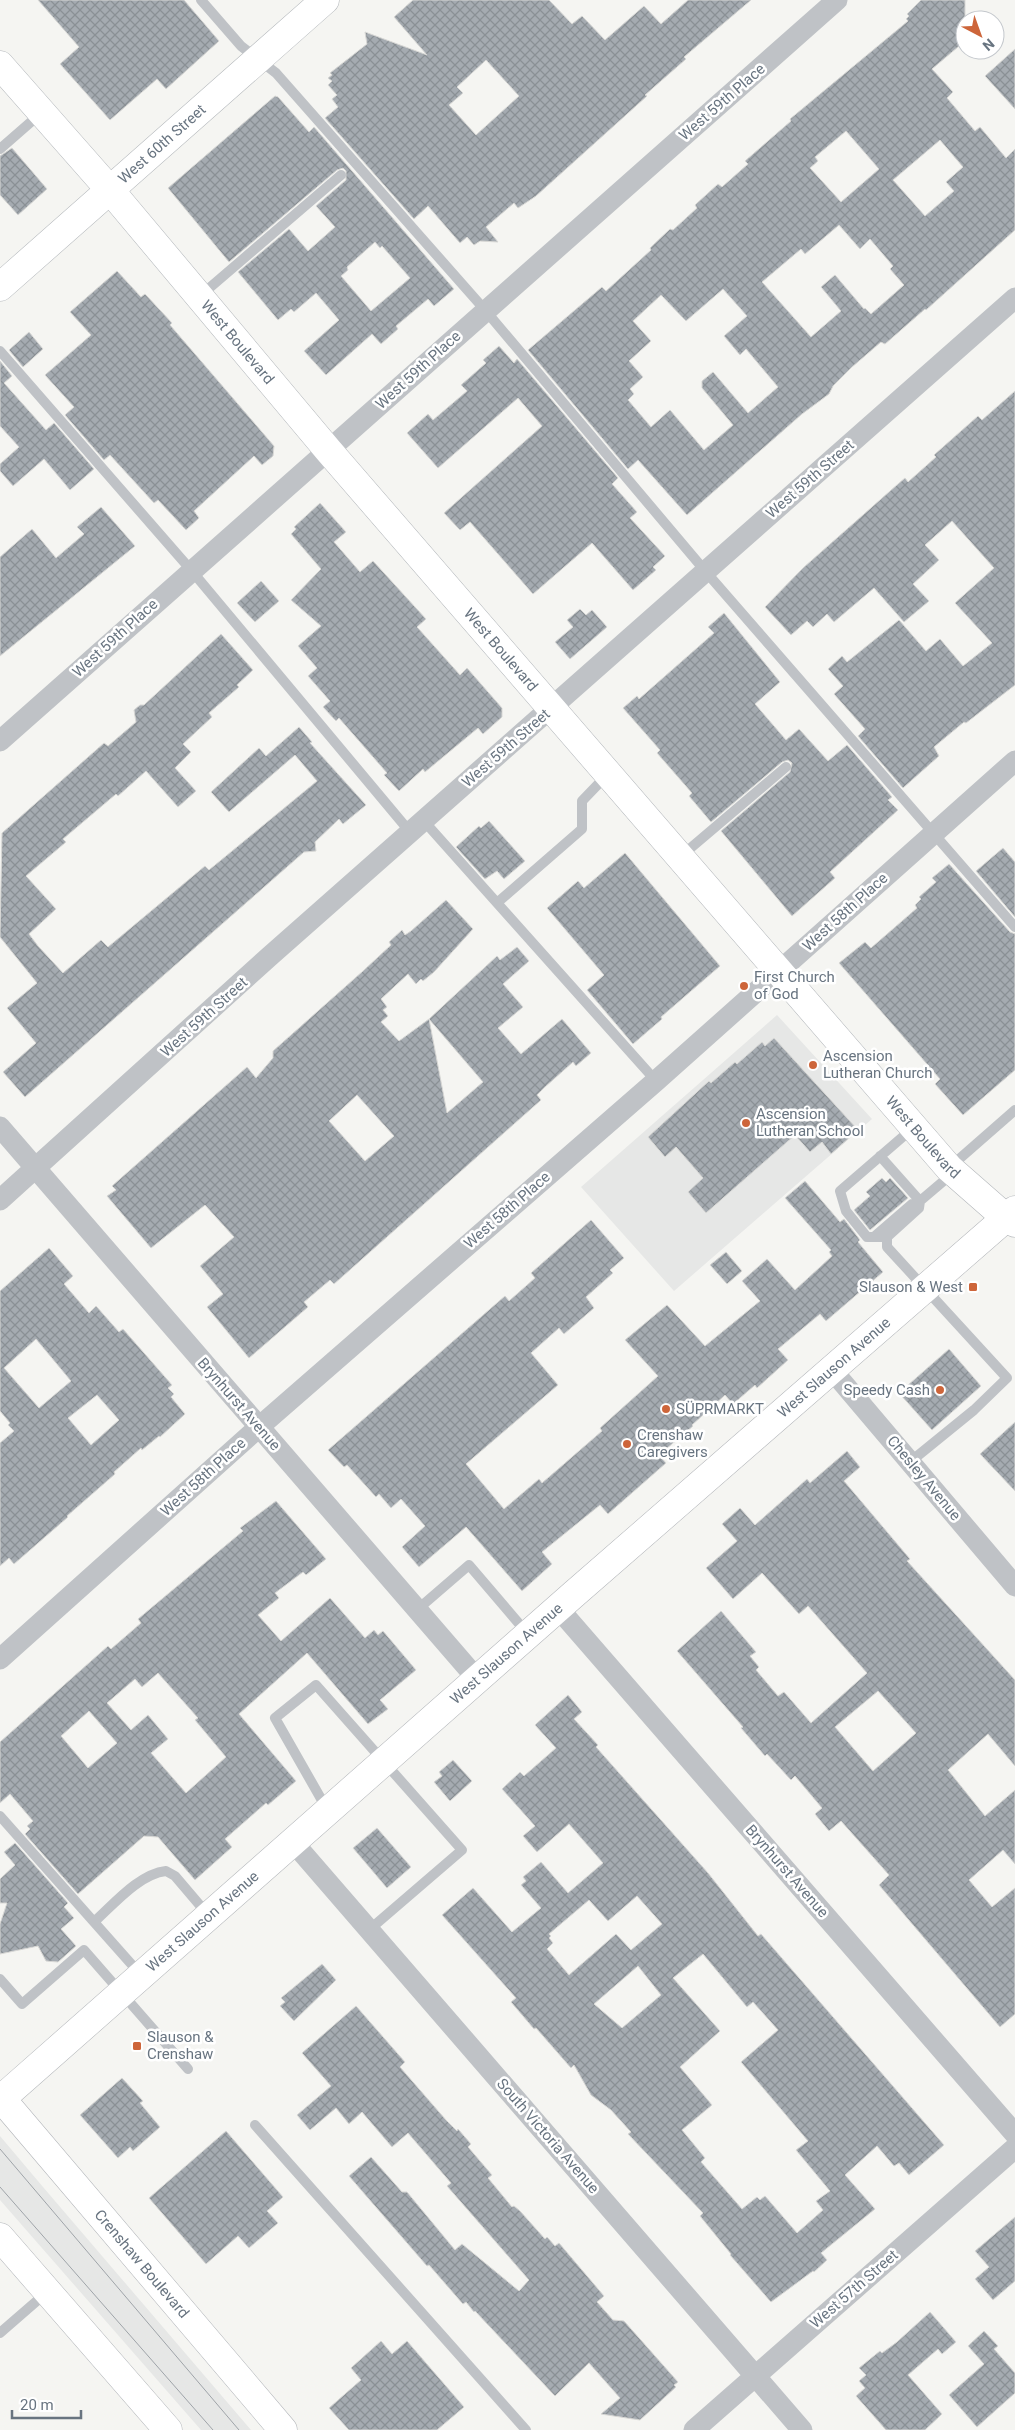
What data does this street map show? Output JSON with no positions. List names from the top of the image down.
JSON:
{
  "streets": {
    "main road": [
      "West 60th Street",
      "West Boulevard",
      "West Slauson Avenue",
      "Crenshaw Boulevard"
    ],
    "street": [
      "West 59th Place",
      "West 59th Street",
      "West 58th Place",
      "Brynhurst Avenue",
      "Chesley Avenue",
      "South Victoria Avenue",
      "West 57th Street"
    ]
  },
  "crossings": [
    ["West 59th Place", "West Boulevard"],
    ["West 60th Street", "West Boulevard"],
    ["West Boulevard", "West 59th Street"],
    ["West Boulevard", "West 58th Place"],
    ["West Boulevard", "West Slauson Avenue"],
    ["West 59th Street", "Brynhurst Avenue"],
    ["West 58th Place", "Brynhurst Avenue"],
    ["West Slauson Avenue", "Brynhurst Avenue"],
    ["West Slauson Avenue", "Chesley Avenue"],
    ["West Slauson Avenue", "South Victoria Avenue"],
    ["West Slauson Avenue", "Crenshaw Boulevard"],
    ["South Victoria Avenue", "West 57th Street"]
  ],
  "places": {
    "other": [
      "First Church of God",
      "Ascension Lutheran Church",
      "Ascension Lutheran School",
      "Speedy Cash",
      "SÜPRMARKT",
      "Crenshaw Caregivers"
    ],
    "transit": ["Slauson & West", "Slauson & Crenshaw"]
  },
  "scale_bar": "20 m",
  "north": "bottom right"
}
